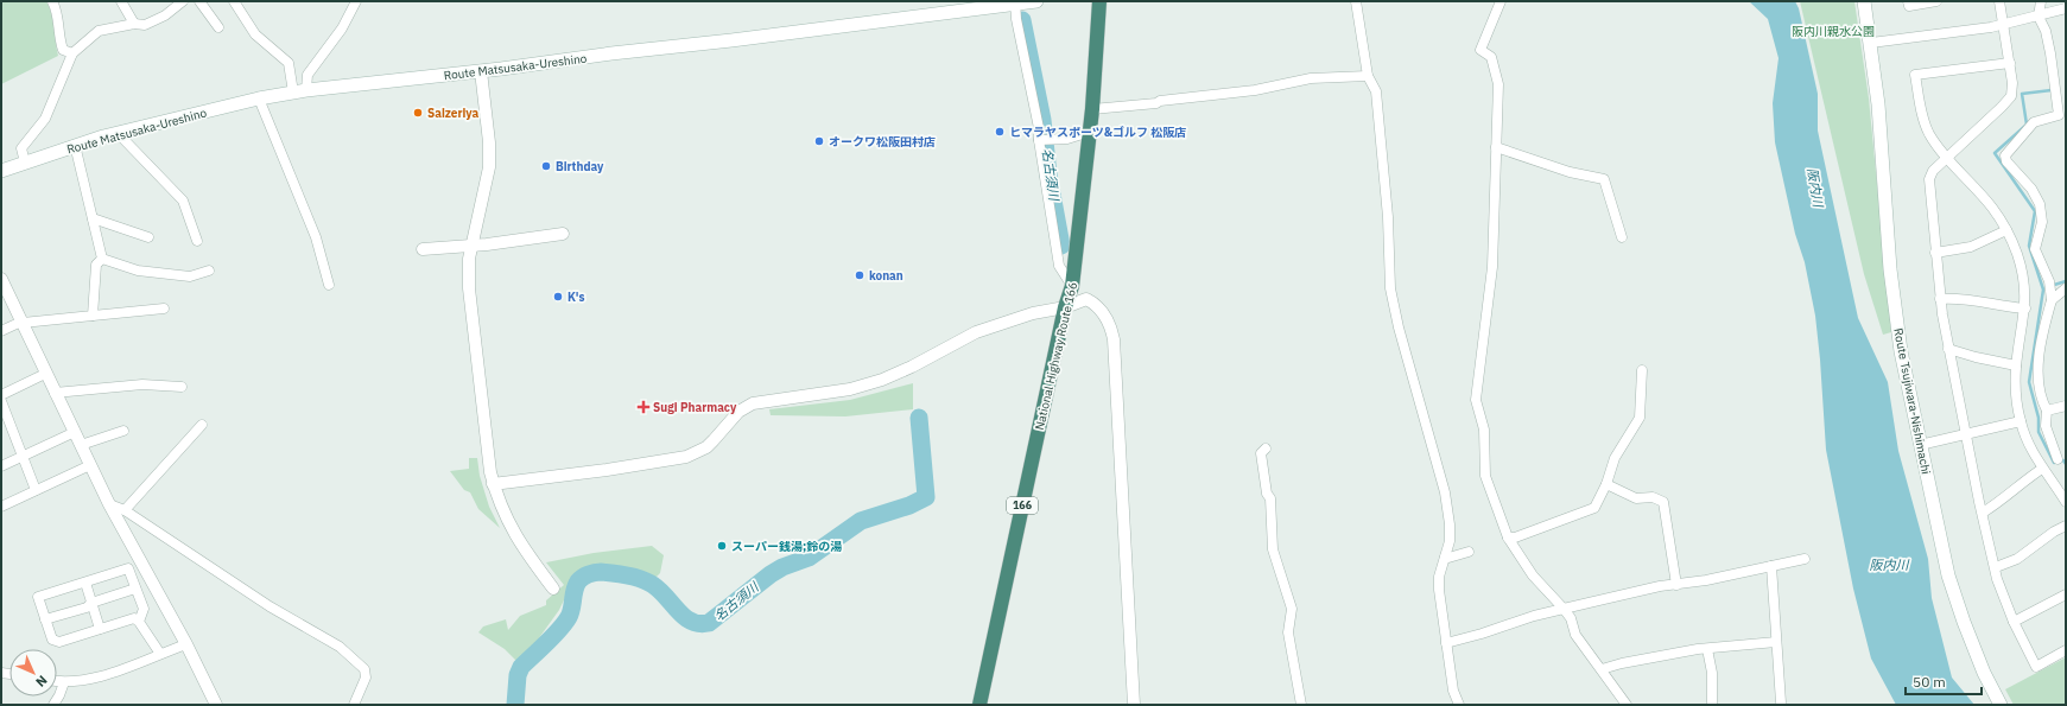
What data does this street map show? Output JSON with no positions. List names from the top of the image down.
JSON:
{
  "streets": {
    "highway": ["National Highway Route 166", "166"],
    "main road": ["Route Matsusaka-Ureshino", "Route Tsujiwara-Nishimachi"]
  },
  "water": ["名古須川", "阪内川"],
  "parks": ["阪内川親水公園"],
  "places": {
    "other": [
      "Saizeriya",
      "ヒマラヤスポーツ&ゴルフ 松阪店",
      "オークワ松阪田村店",
      "Birthday",
      "konan",
      "K's",
      "スーパー銭湯;鈴の湯"
    ],
    "health": ["Sugi Pharmacy"]
  },
  "scale_bar": "50 m",
  "north": "bottom right"
}
